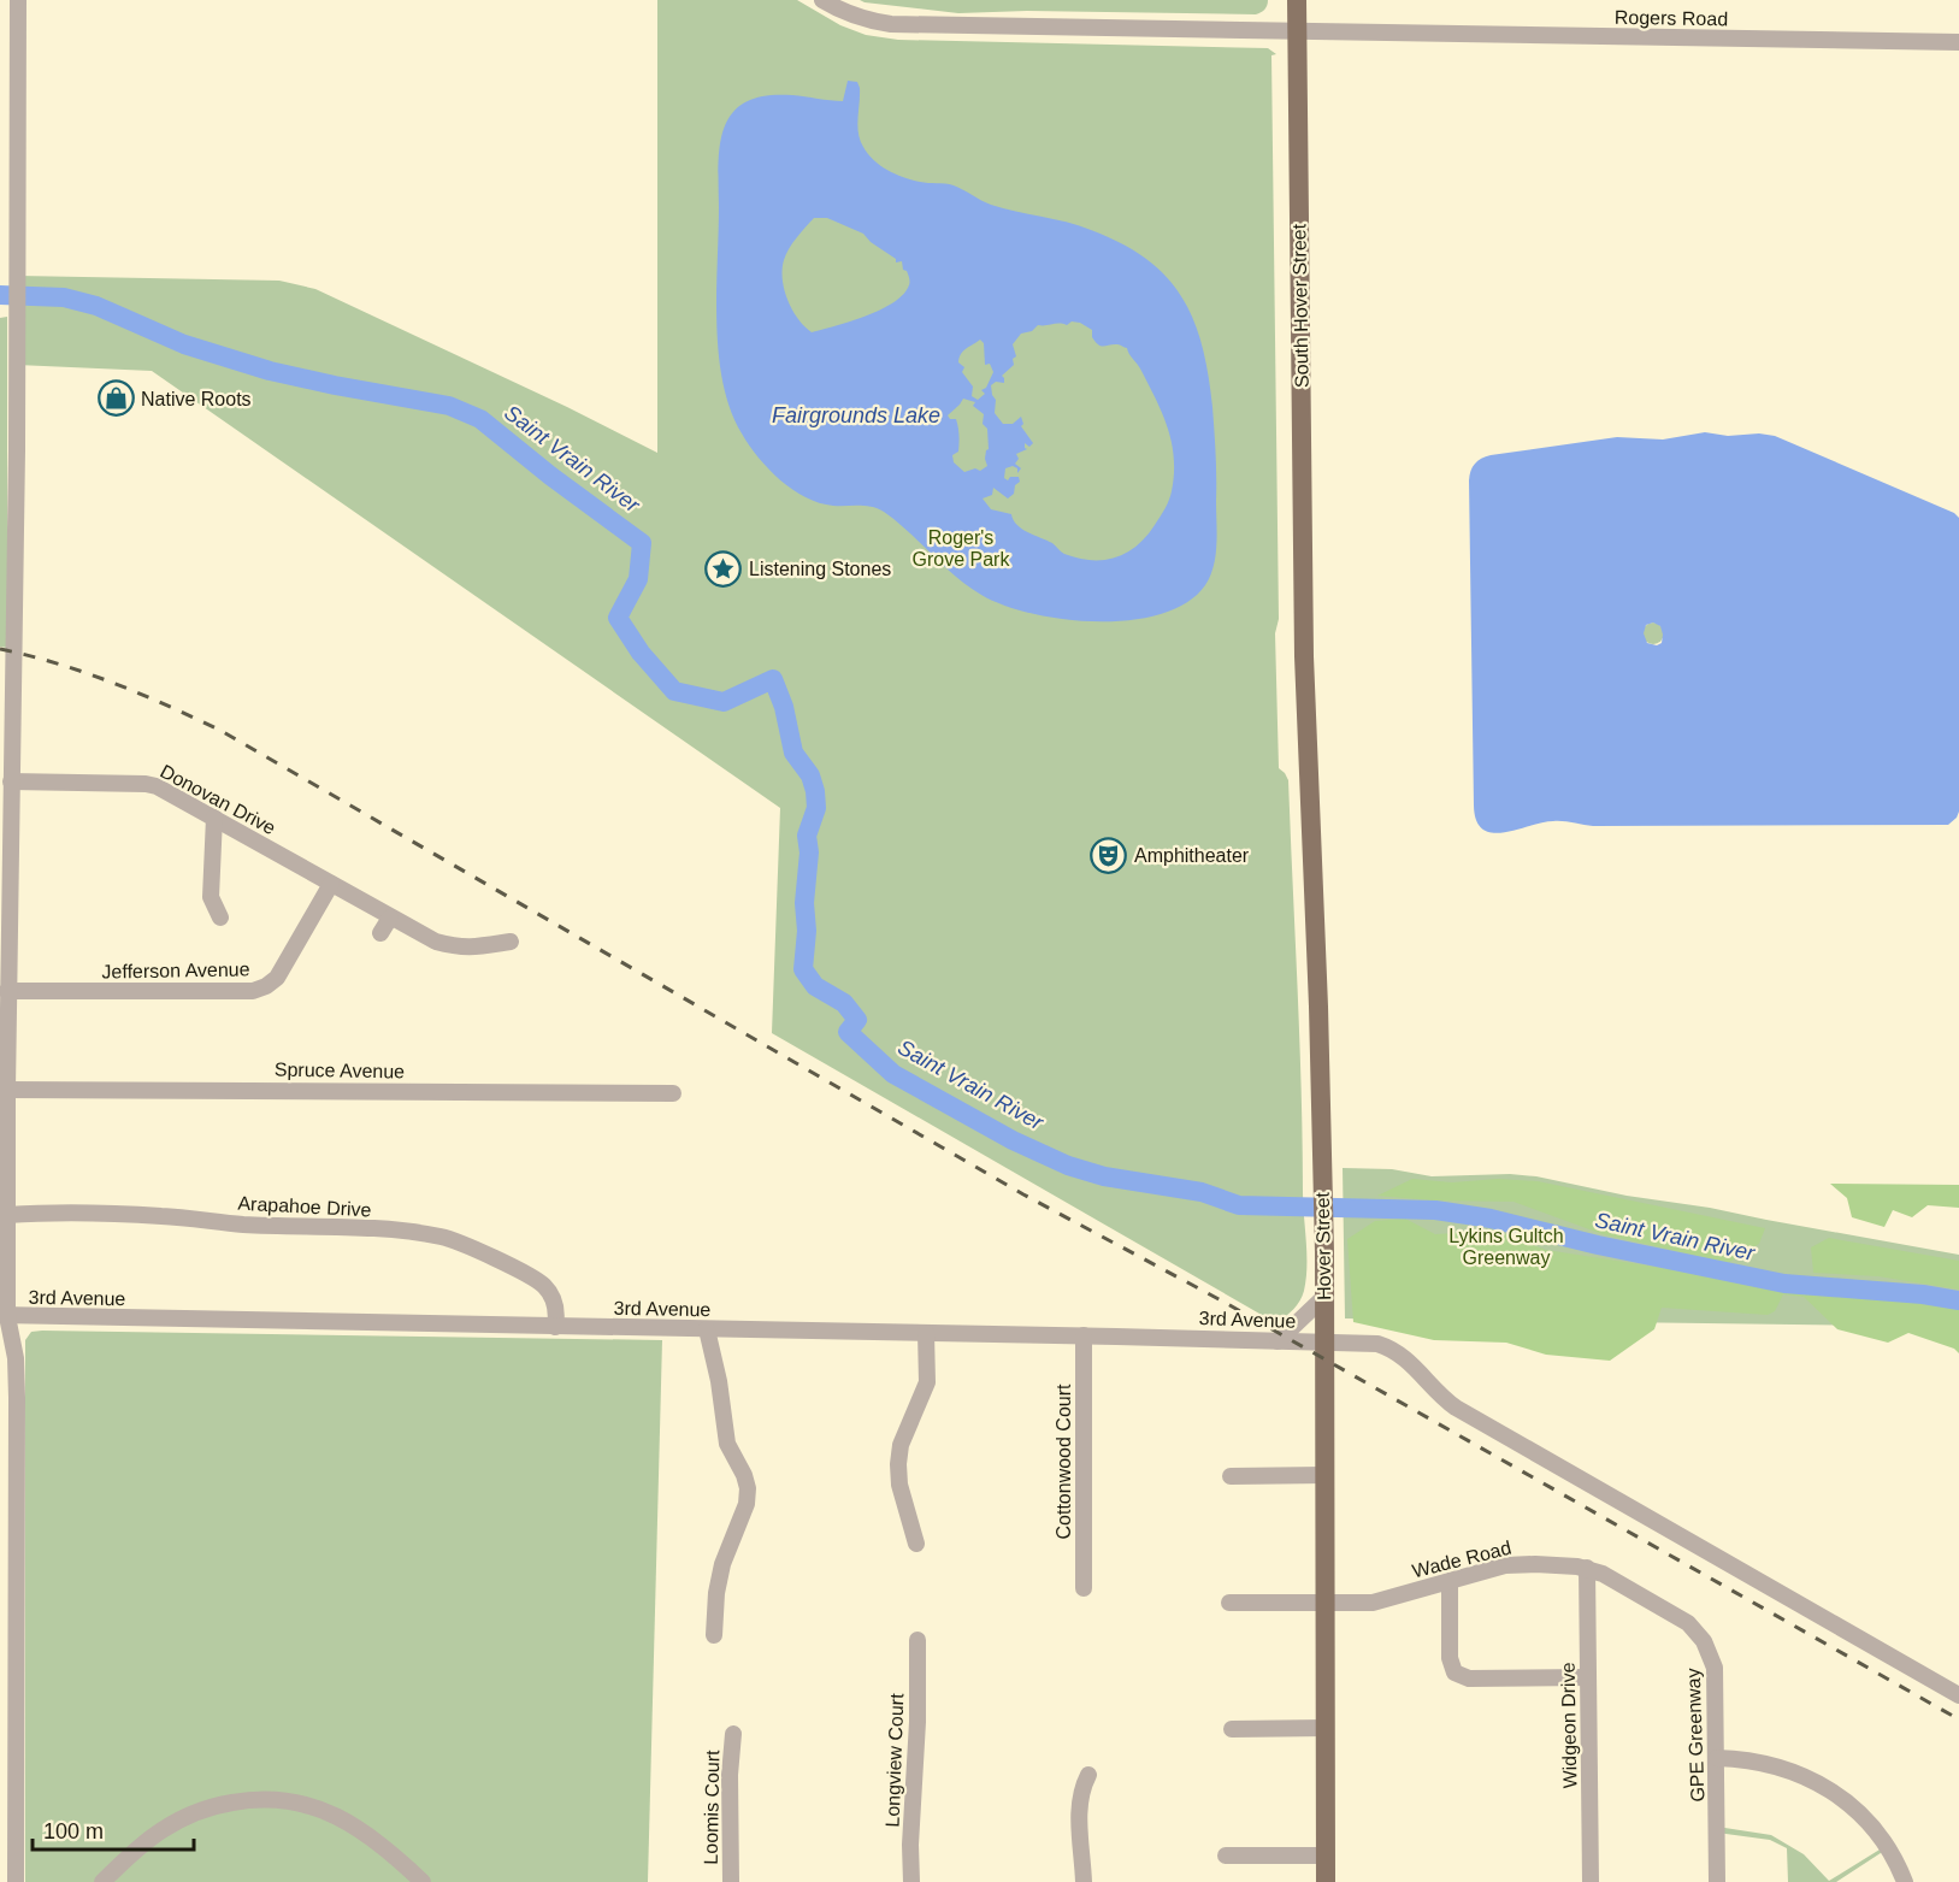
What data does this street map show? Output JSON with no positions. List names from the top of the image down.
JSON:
{
  "streets": {
    "main road": ["South Hover Street", "Hover Street"],
    "street": [
      "Rogers Road",
      "Donovan Drive",
      "Jefferson Avenue",
      "Spruce Avenue",
      "Arapahoe Drive",
      "3rd Avenue",
      "Cottonwood Court",
      "Wade Road",
      "Widgeon Drive",
      "GPE Greenway",
      "Longview Court",
      "Loomis Court"
    ]
  },
  "crossings": [
    ["Rogers Road", "South Hover Street"],
    ["South Hover Street", "Hover Street"],
    ["Donovan Drive", "Jefferson Avenue"],
    ["Arapahoe Drive", "3rd Avenue"],
    ["Hover Street", "3rd Avenue"],
    ["Hover Street", "Wade Road"],
    ["3rd Avenue", "Cottonwood Court"],
    ["Wade Road", "Widgeon Drive"],
    ["Wade Road", "GPE Greenway"],
    ["Widgeon Drive", "GPE Greenway"]
  ],
  "water": ["Fairgrounds Lake", "Saint Vrain River"],
  "parks": ["Roger's Grove Park", "Lykins Gultch Greenway"],
  "places": {
    "shop": ["Native Roots"],
    "place": ["Listening Stones"],
    "theatre": ["Amphitheater"]
  },
  "scale_bar": "100 m"
}
